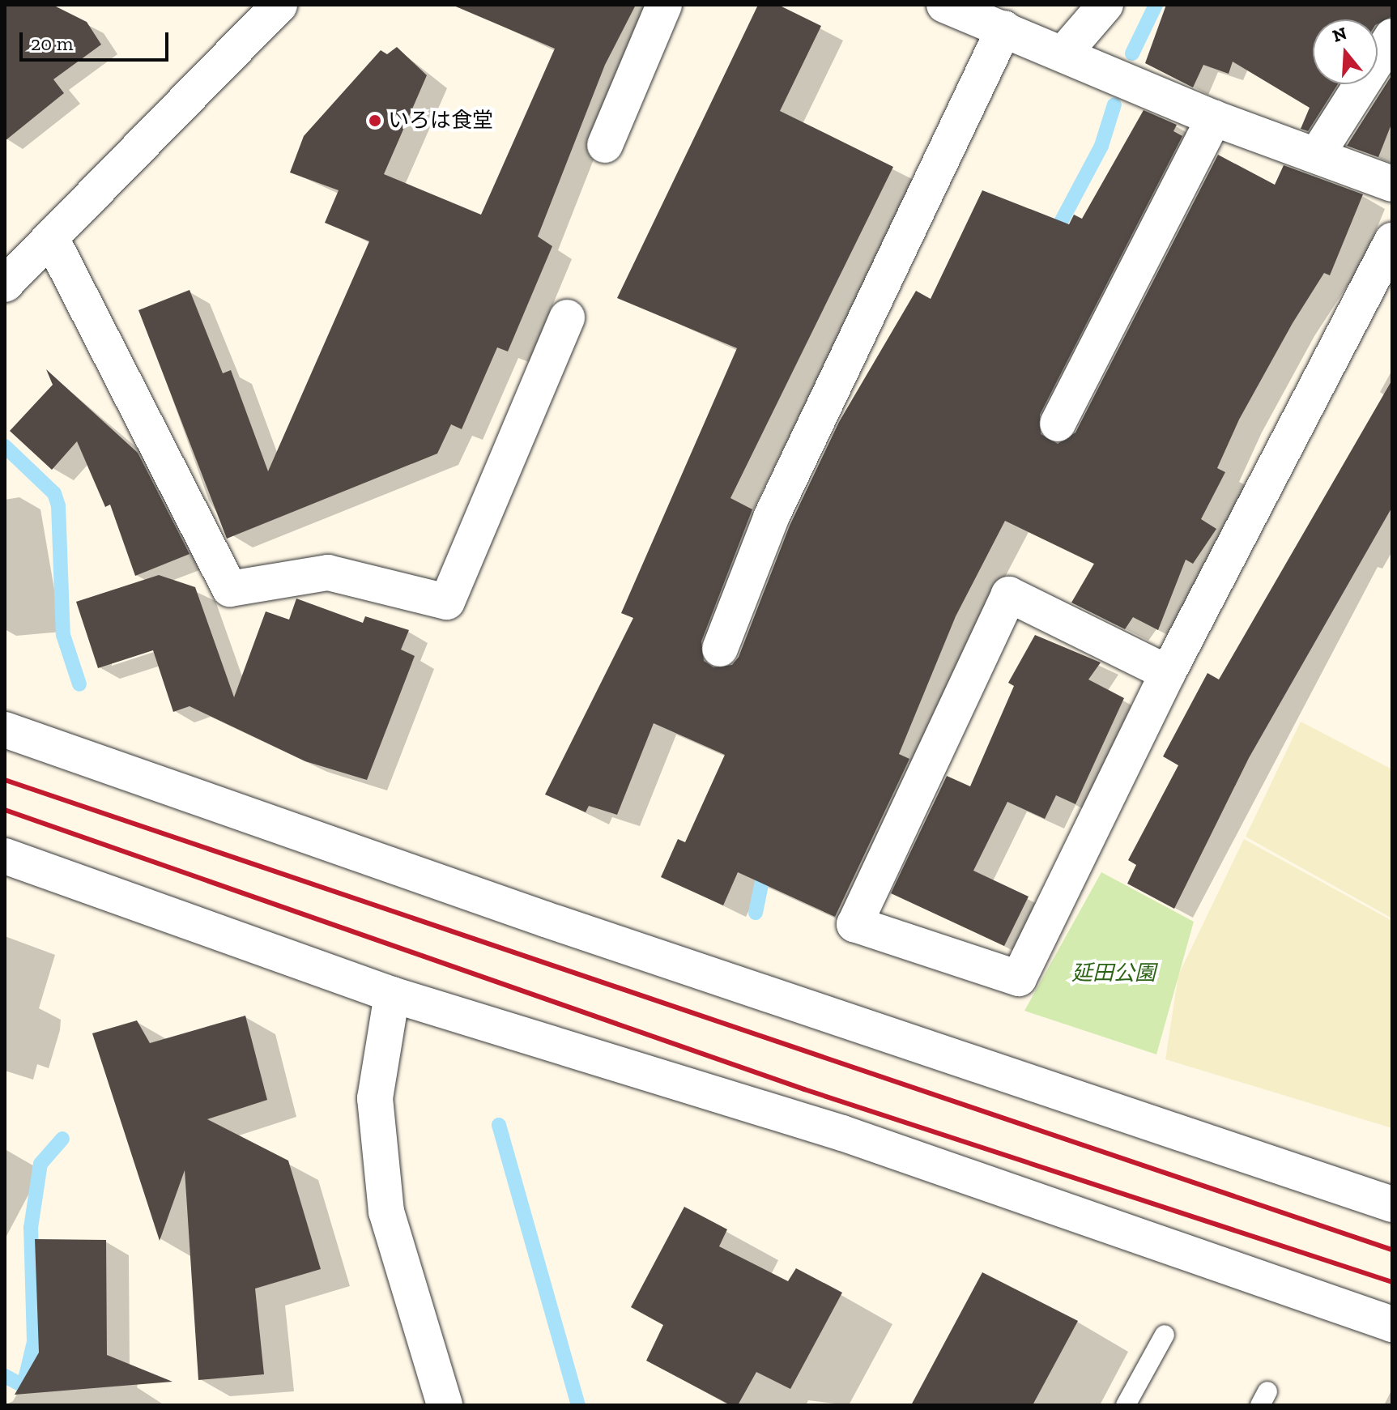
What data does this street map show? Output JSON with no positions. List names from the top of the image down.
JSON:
{
  "parks": ["延田公園"],
  "places": ["いろは食堂"],
  "scale_bar": "20 m",
  "north": "top"
}
